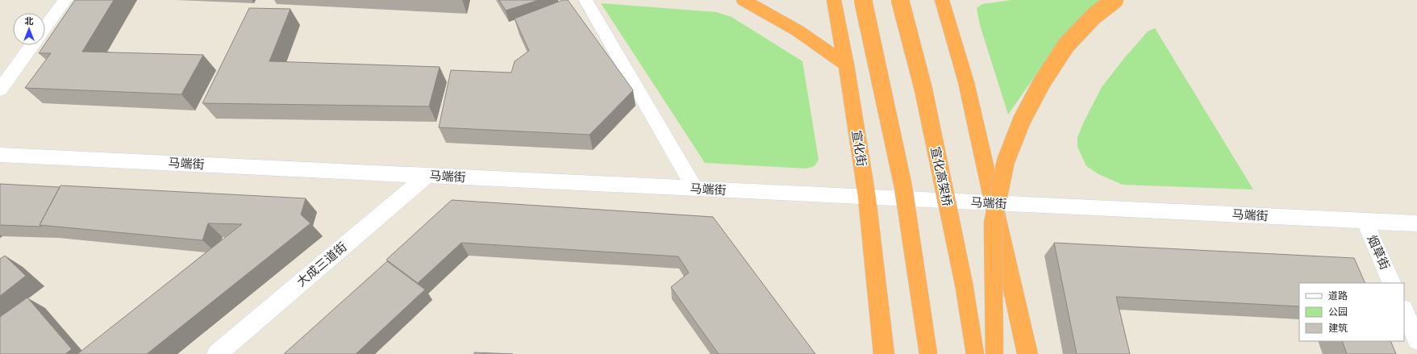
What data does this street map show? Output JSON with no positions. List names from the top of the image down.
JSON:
{
  "streets": {
    "highway": ["宣化街", "宣化高架桥"],
    "street": ["马端街", "烟草街", "大成三道街"]
  },
  "crossings": [
    ["宣化街", "马端街"],
    ["马端街", "烟草街"],
    ["马端街", "大成三道街"]
  ],
  "legend": ["道路", "公园", "建筑"],
  "north": "top"
}
